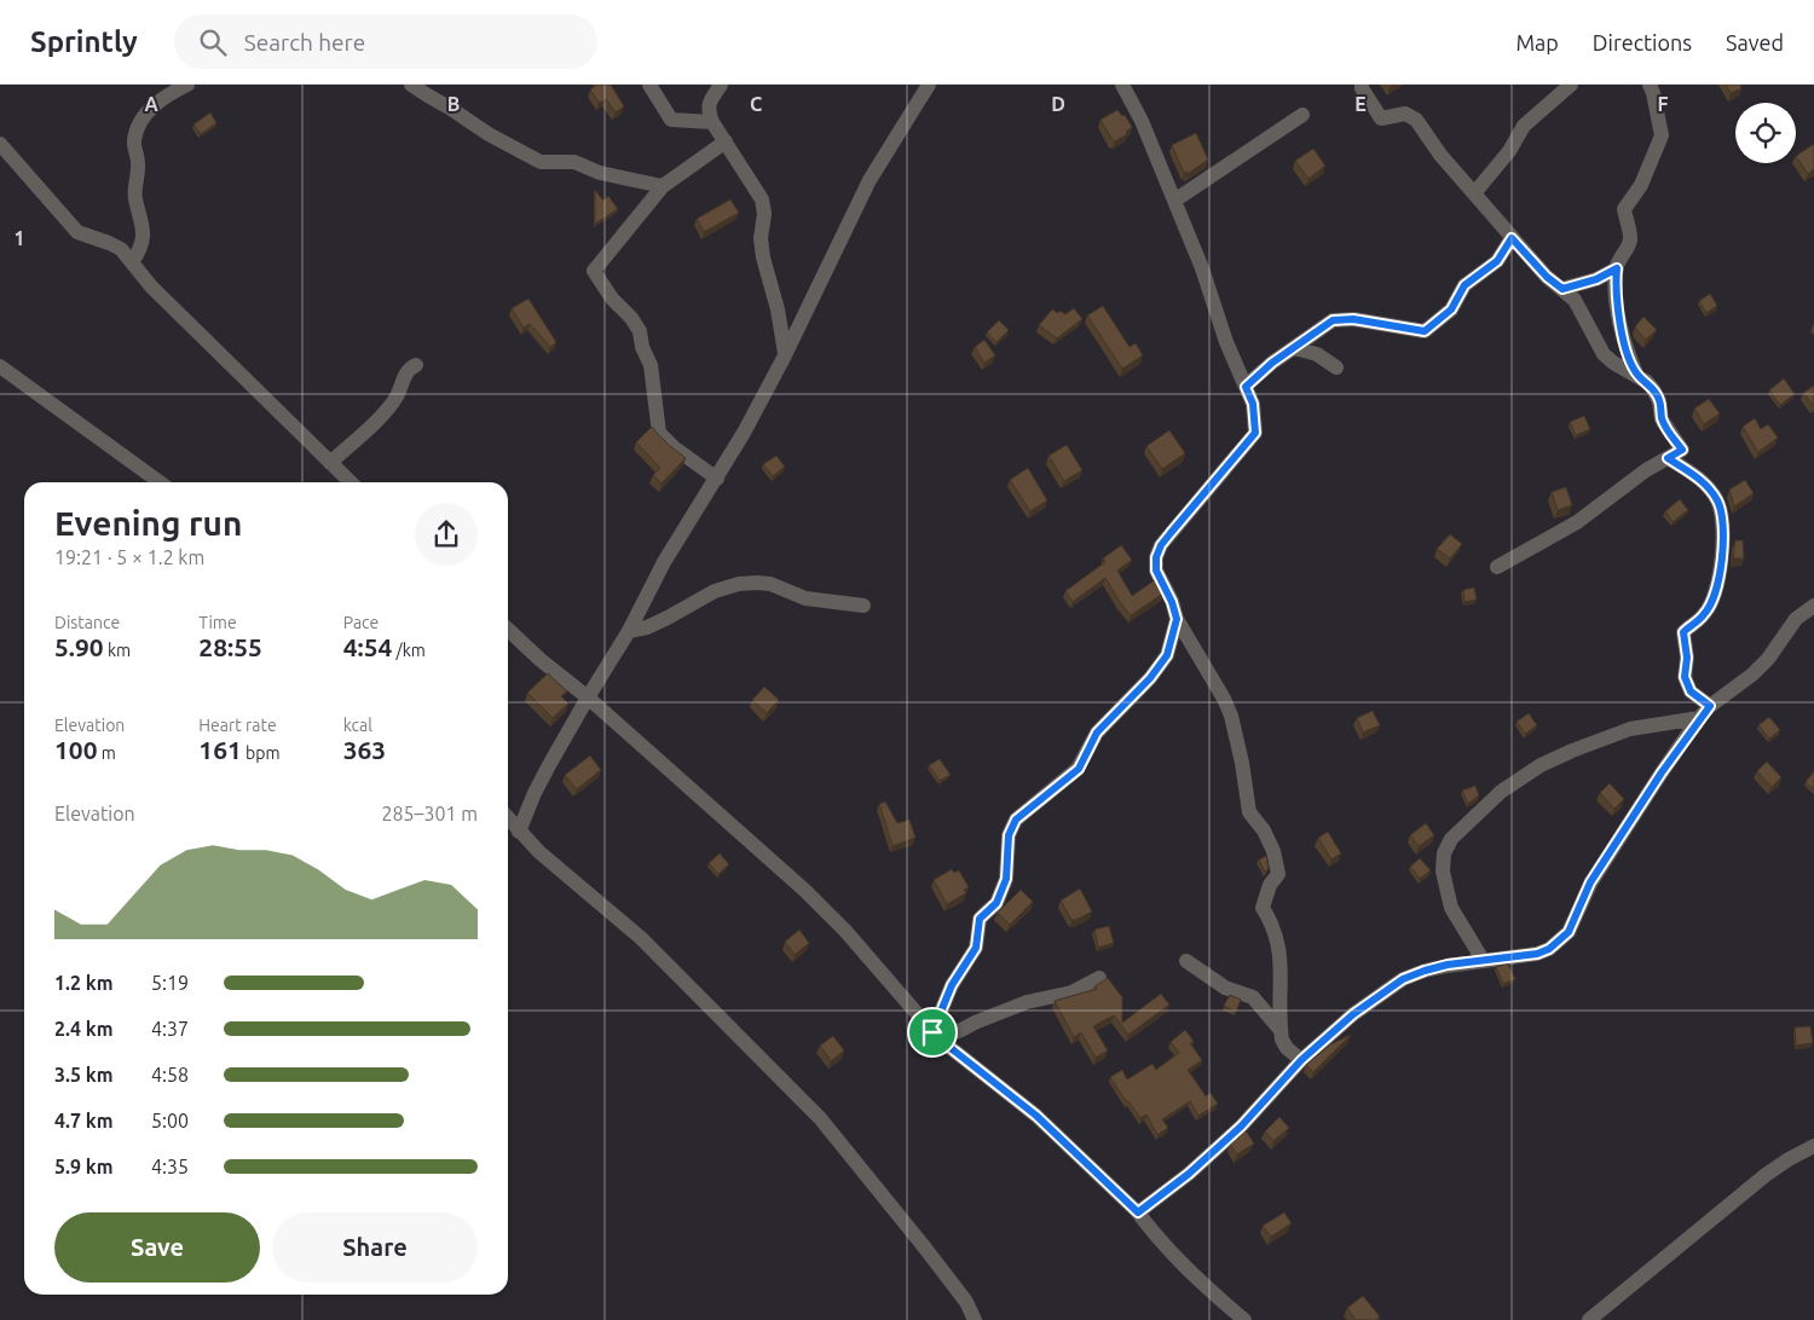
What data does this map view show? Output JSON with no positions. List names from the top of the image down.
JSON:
{
  "page": {
    "header": "Sprintly",
    "search": "Search here",
    "nav": ["Map", "Directions", "Saved"],
    "heading": ["Evening run", "19:21 · 5 × 1.2 km"],
    "stats": [
      ["Distance", "5.90 km"],
      ["Time", "28:55"],
      ["Pace", "4:54 /km"],
      ["Elevation", "100 m"],
      ["Heart rate", "161 bpm"],
      ["kcal", "363"]
    ],
    "chart": ["Elevation", "285–301 m"],
    "list": [
      {
        "name": "1.2 km",
        "note": "5:19"
      },
      {
        "name": "2.4 km",
        "note": "4:37"
      },
      {
        "name": "3.5 km",
        "note": "4:58"
      },
      {
        "name": "4.7 km",
        "note": "5:00"
      },
      {
        "name": "5.9 km",
        "note": "4:35"
      }
    ],
    "buttons": ["Save", "Share"]
  },
  "grid": {
    "columns": [
      "A",
      "B",
      "C",
      "D",
      "E",
      "F"
    ],
    "rows": ["1"]
  }
}
